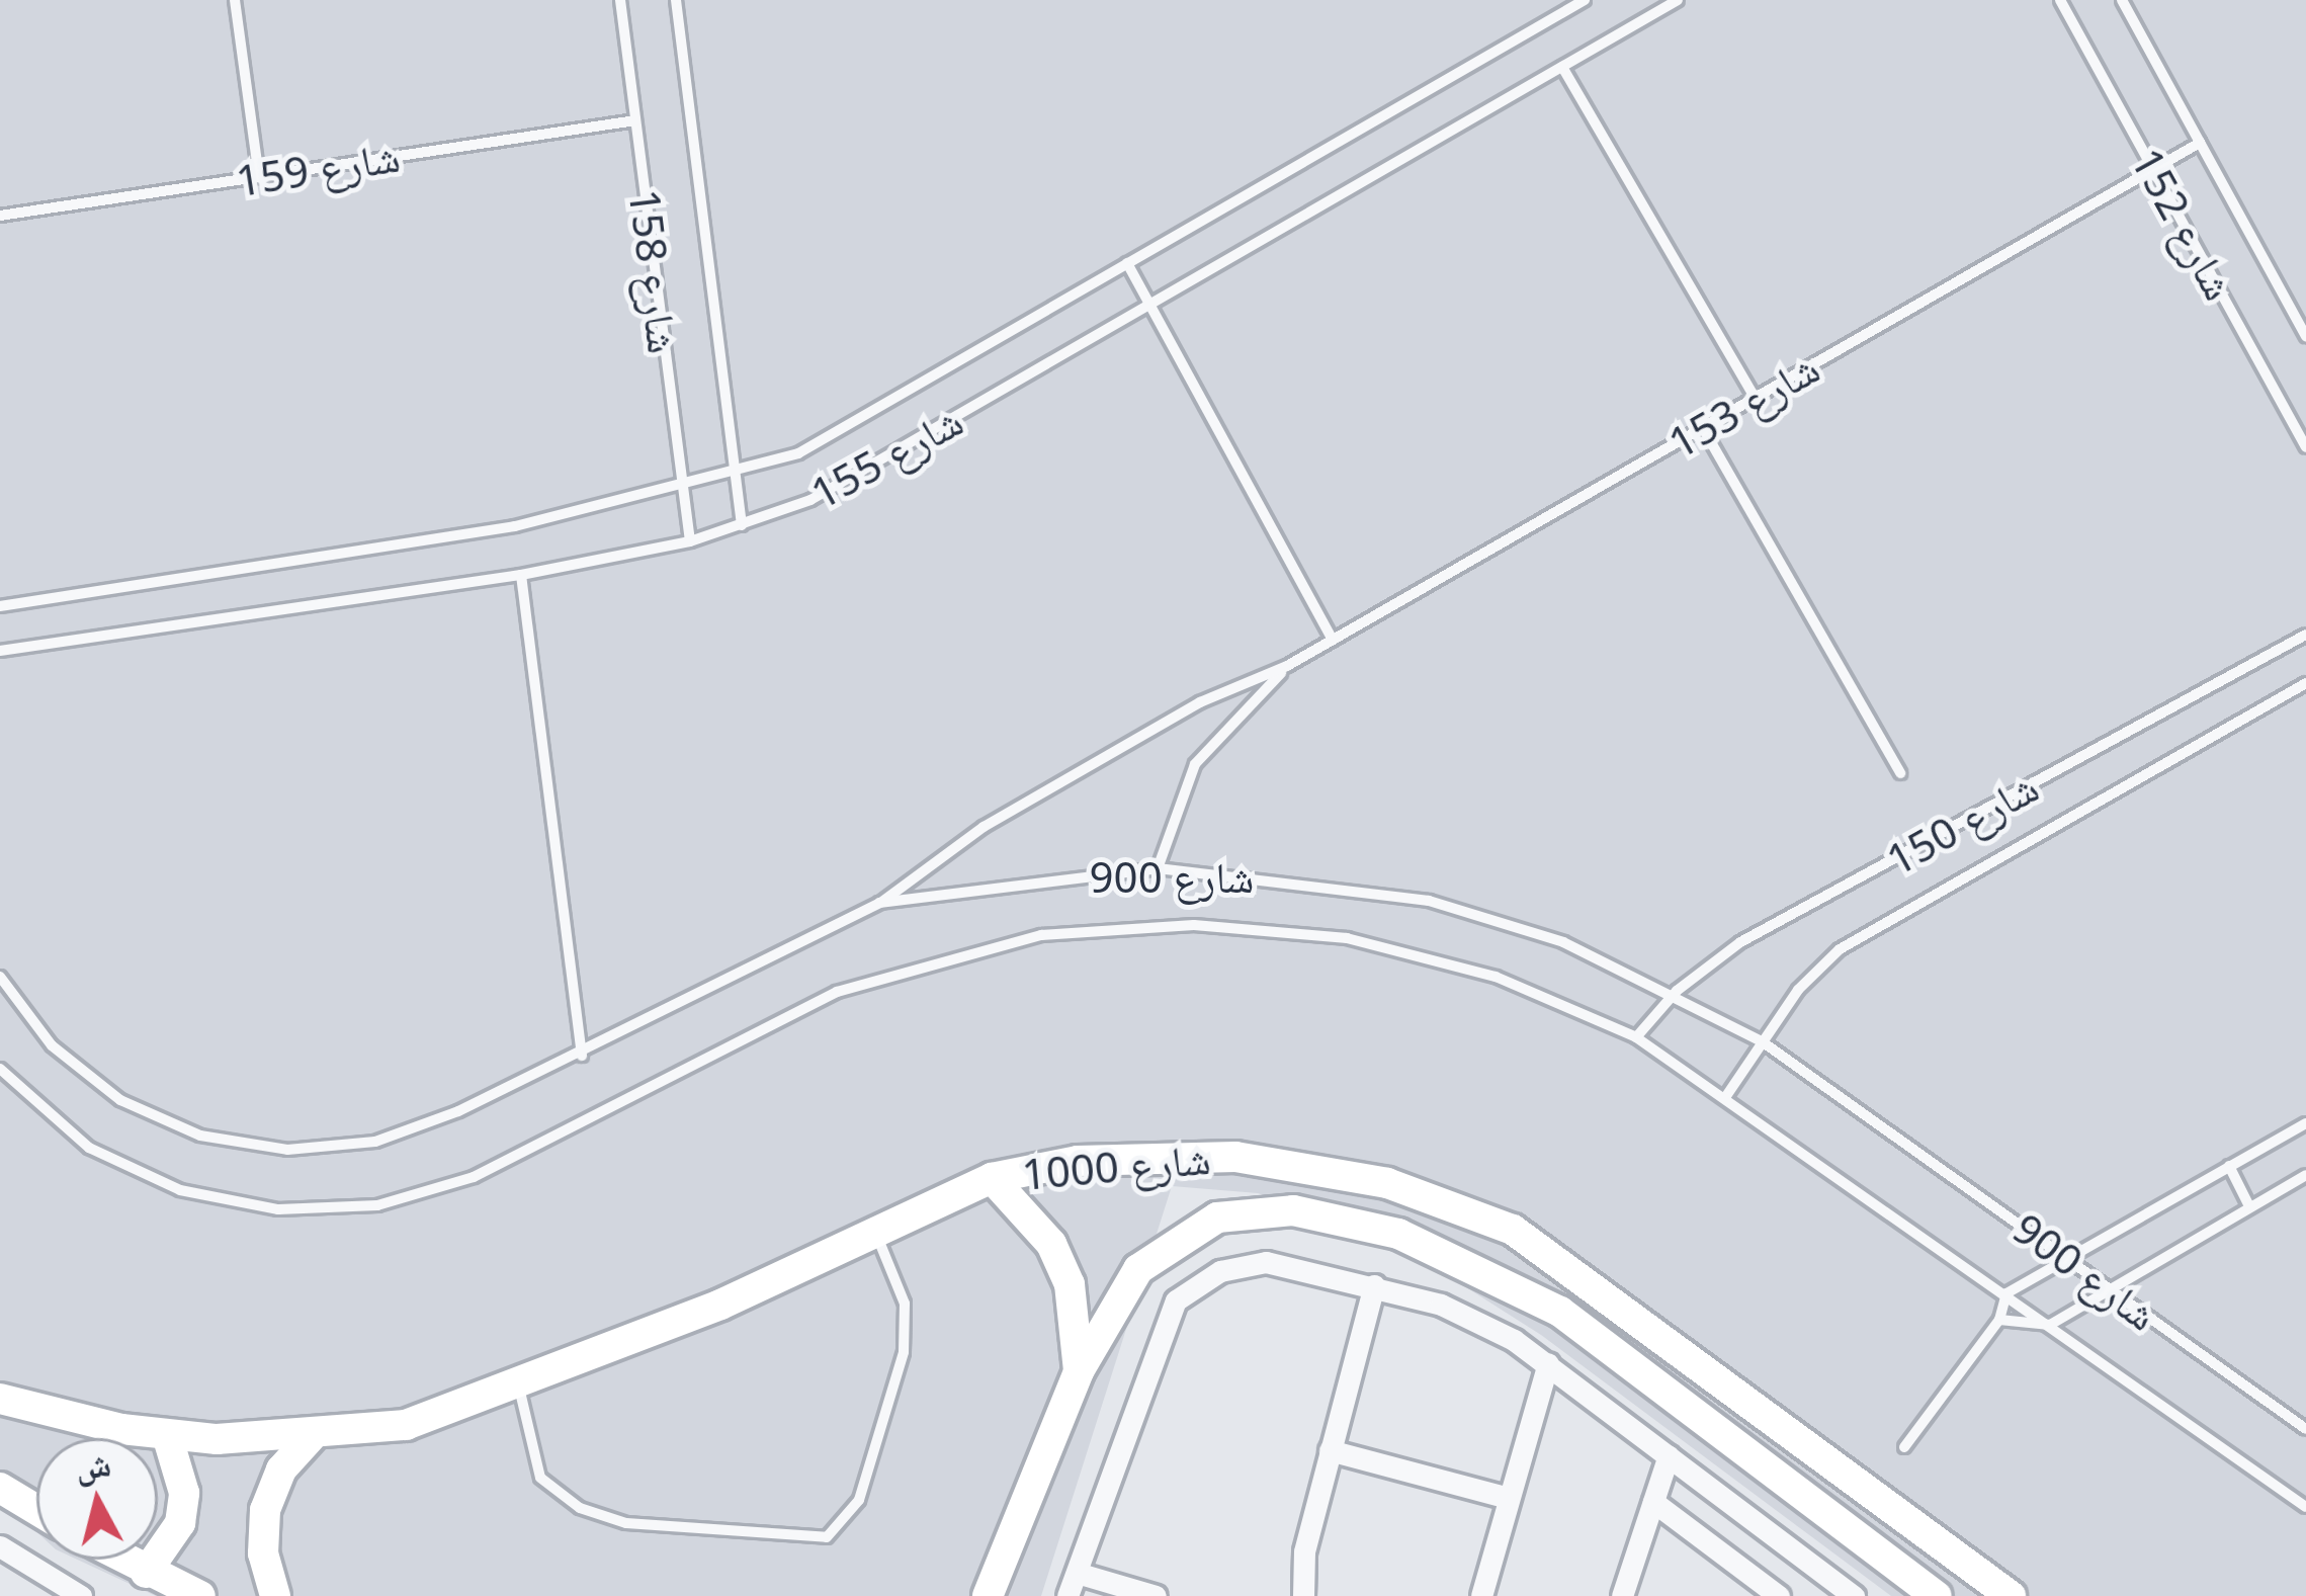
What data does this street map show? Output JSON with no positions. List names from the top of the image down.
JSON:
{
  "streets": {
    "street": ["شارع 1000"],
    "lane": [
      "شارع 159",
      "شارع 152",
      "شارع 158",
      "شارع 153",
      "شارع 155",
      "شارع 150",
      "شارع 900"
    ]
  },
  "crossings": [
    ["شارع 159", "شارع 158"],
    ["شارع 152", "شارع 153"],
    ["شارع 158", "شارع 155"],
    ["شارع 150", "شارع 900"]
  ],
  "north": "top"
}
